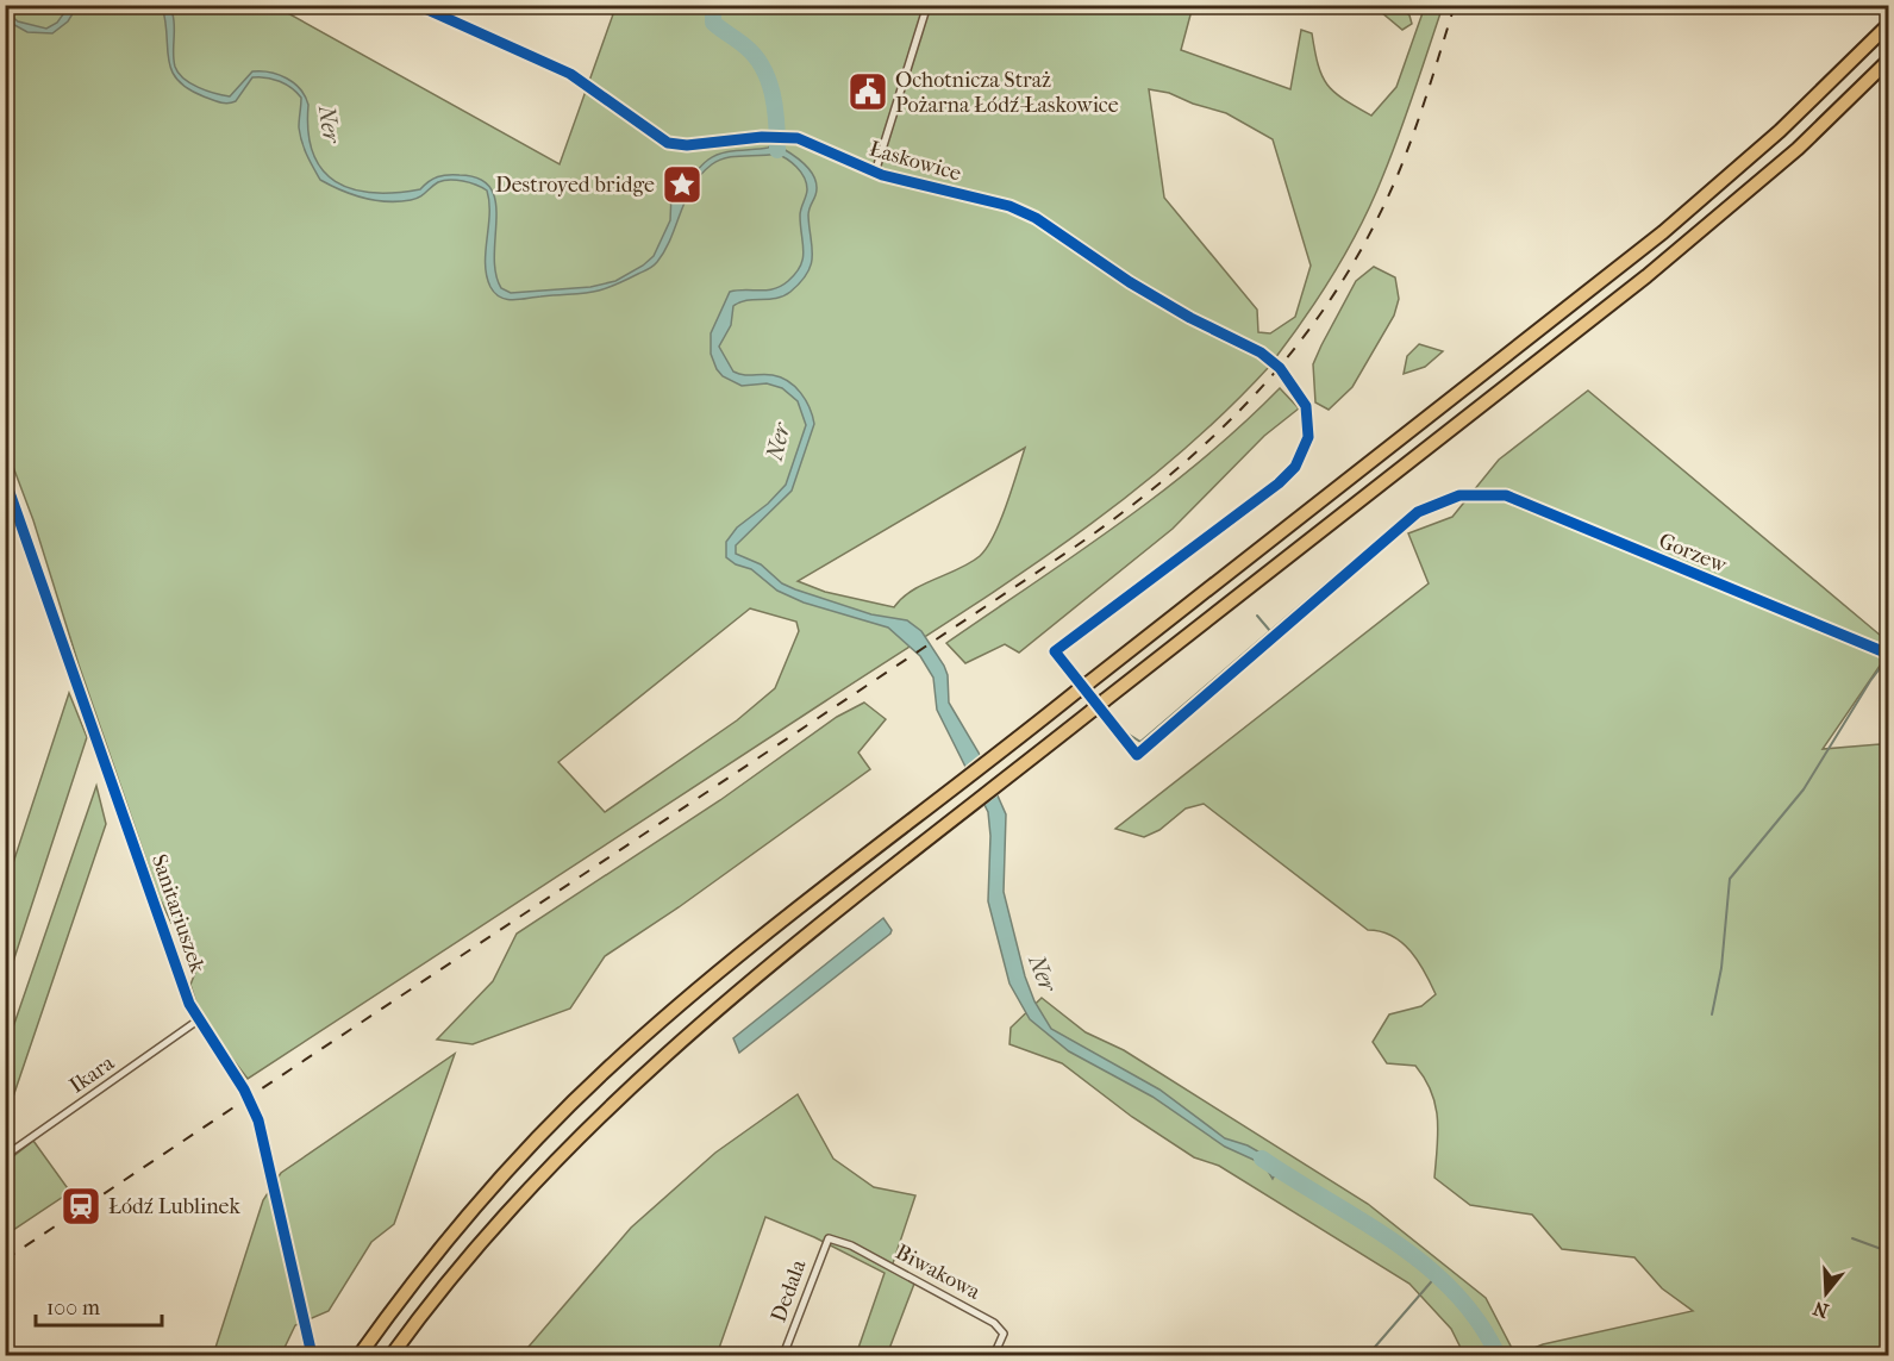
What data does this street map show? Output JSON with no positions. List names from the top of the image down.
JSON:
{
  "streets": {
    "street": [
      "Łaskowice",
      "Gorzew",
      "Sanitariuszek",
      "Ikara",
      "Biwakowa",
      "Dedala"
    ]
  },
  "crossings": [
    ["Łaskowice", "Gorzew"],
    ["Sanitariuszek", "Ikara"],
    ["Biwakowa", "Dedala"]
  ],
  "water": ["Ner"],
  "places": {
    "public building": ["Ochotnicza Straż Pożarna Łódź-Łaskowice"],
    "place": ["Destroyed bridge"],
    "station": ["Łódź Lublinek"]
  },
  "scale_bar": "100 m",
  "north": "bottom"
}
